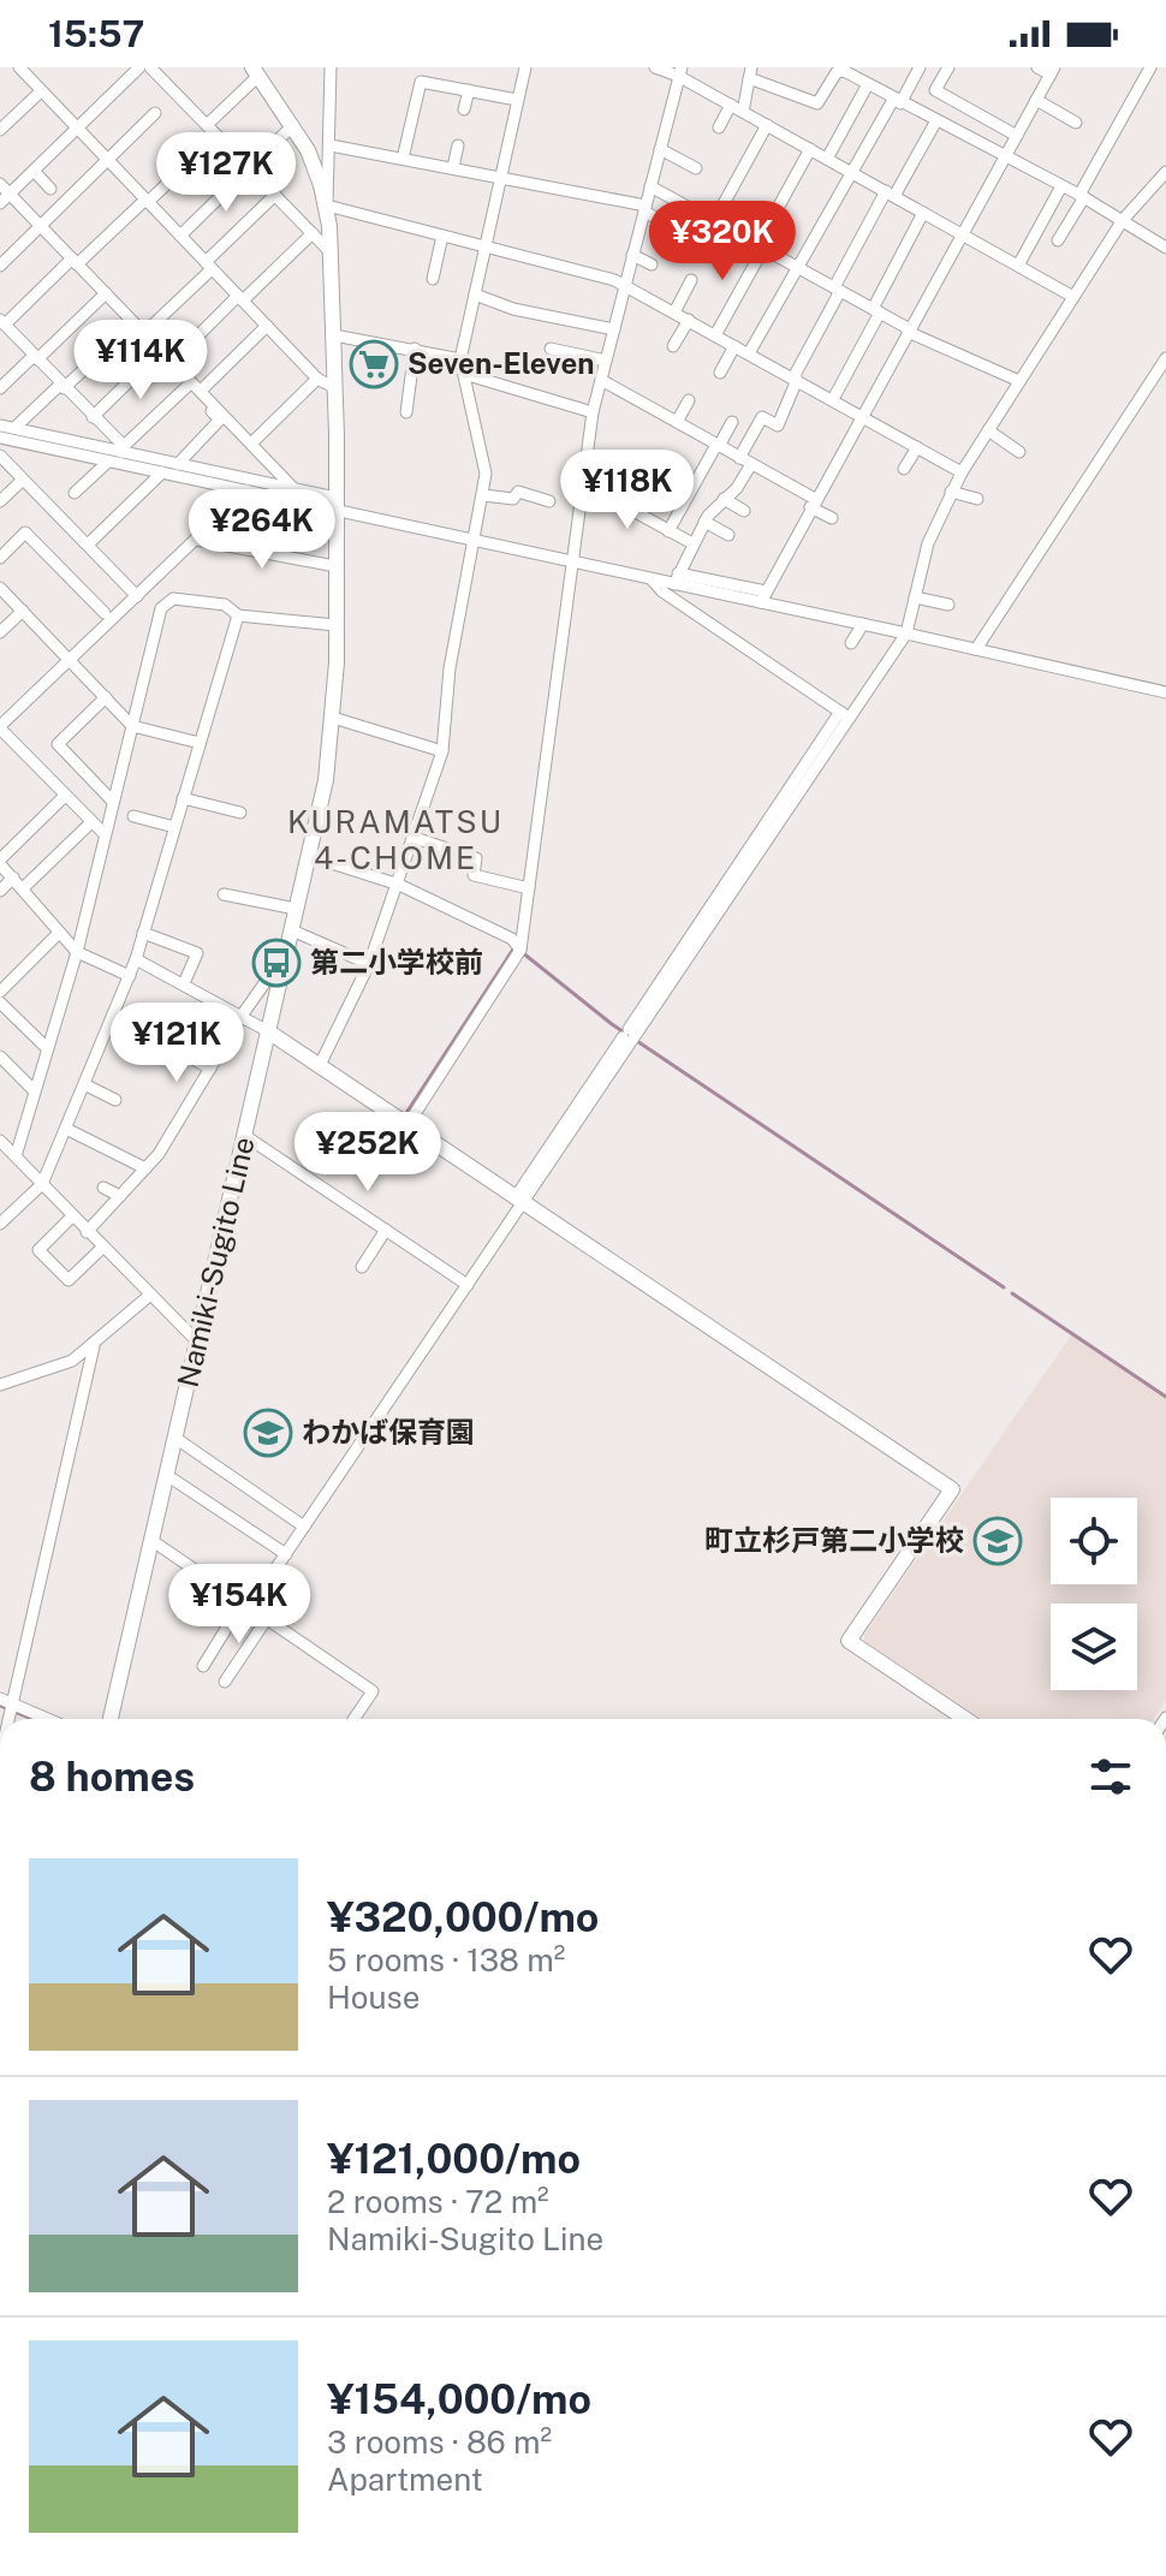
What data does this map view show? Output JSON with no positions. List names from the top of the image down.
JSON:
{
  "streets": {
    "main road": ["Namiki-Sugito Line"]
  },
  "districts": ["KURAMATSU 4-CHOME"],
  "places": {
    "supermarket": ["Seven-Eleven"],
    "bus stop": ["第二小学校前"],
    "school or university": ["わかば保育園", "町立杉戸第二小学校"]
  },
  "page": {
    "status": "15:57",
    "price": [
      "¥127K",
      "¥320K",
      "¥114K",
      "¥118K",
      "¥264K",
      "¥121K",
      "¥252K",
      "¥154K"
    ],
    "heading": "8 homes",
    "list": [
      {
        "name": "¥320,000/mo",
        "note": "5 rooms · 138 m² · House"
      },
      {
        "name": "¥121,000/mo",
        "note": "2 rooms · 72 m² · Namiki-Sugito Line"
      },
      {
        "name": "¥154,000/mo",
        "note": "3 rooms · 86 m² · Apartment"
      }
    ]
  }
}
